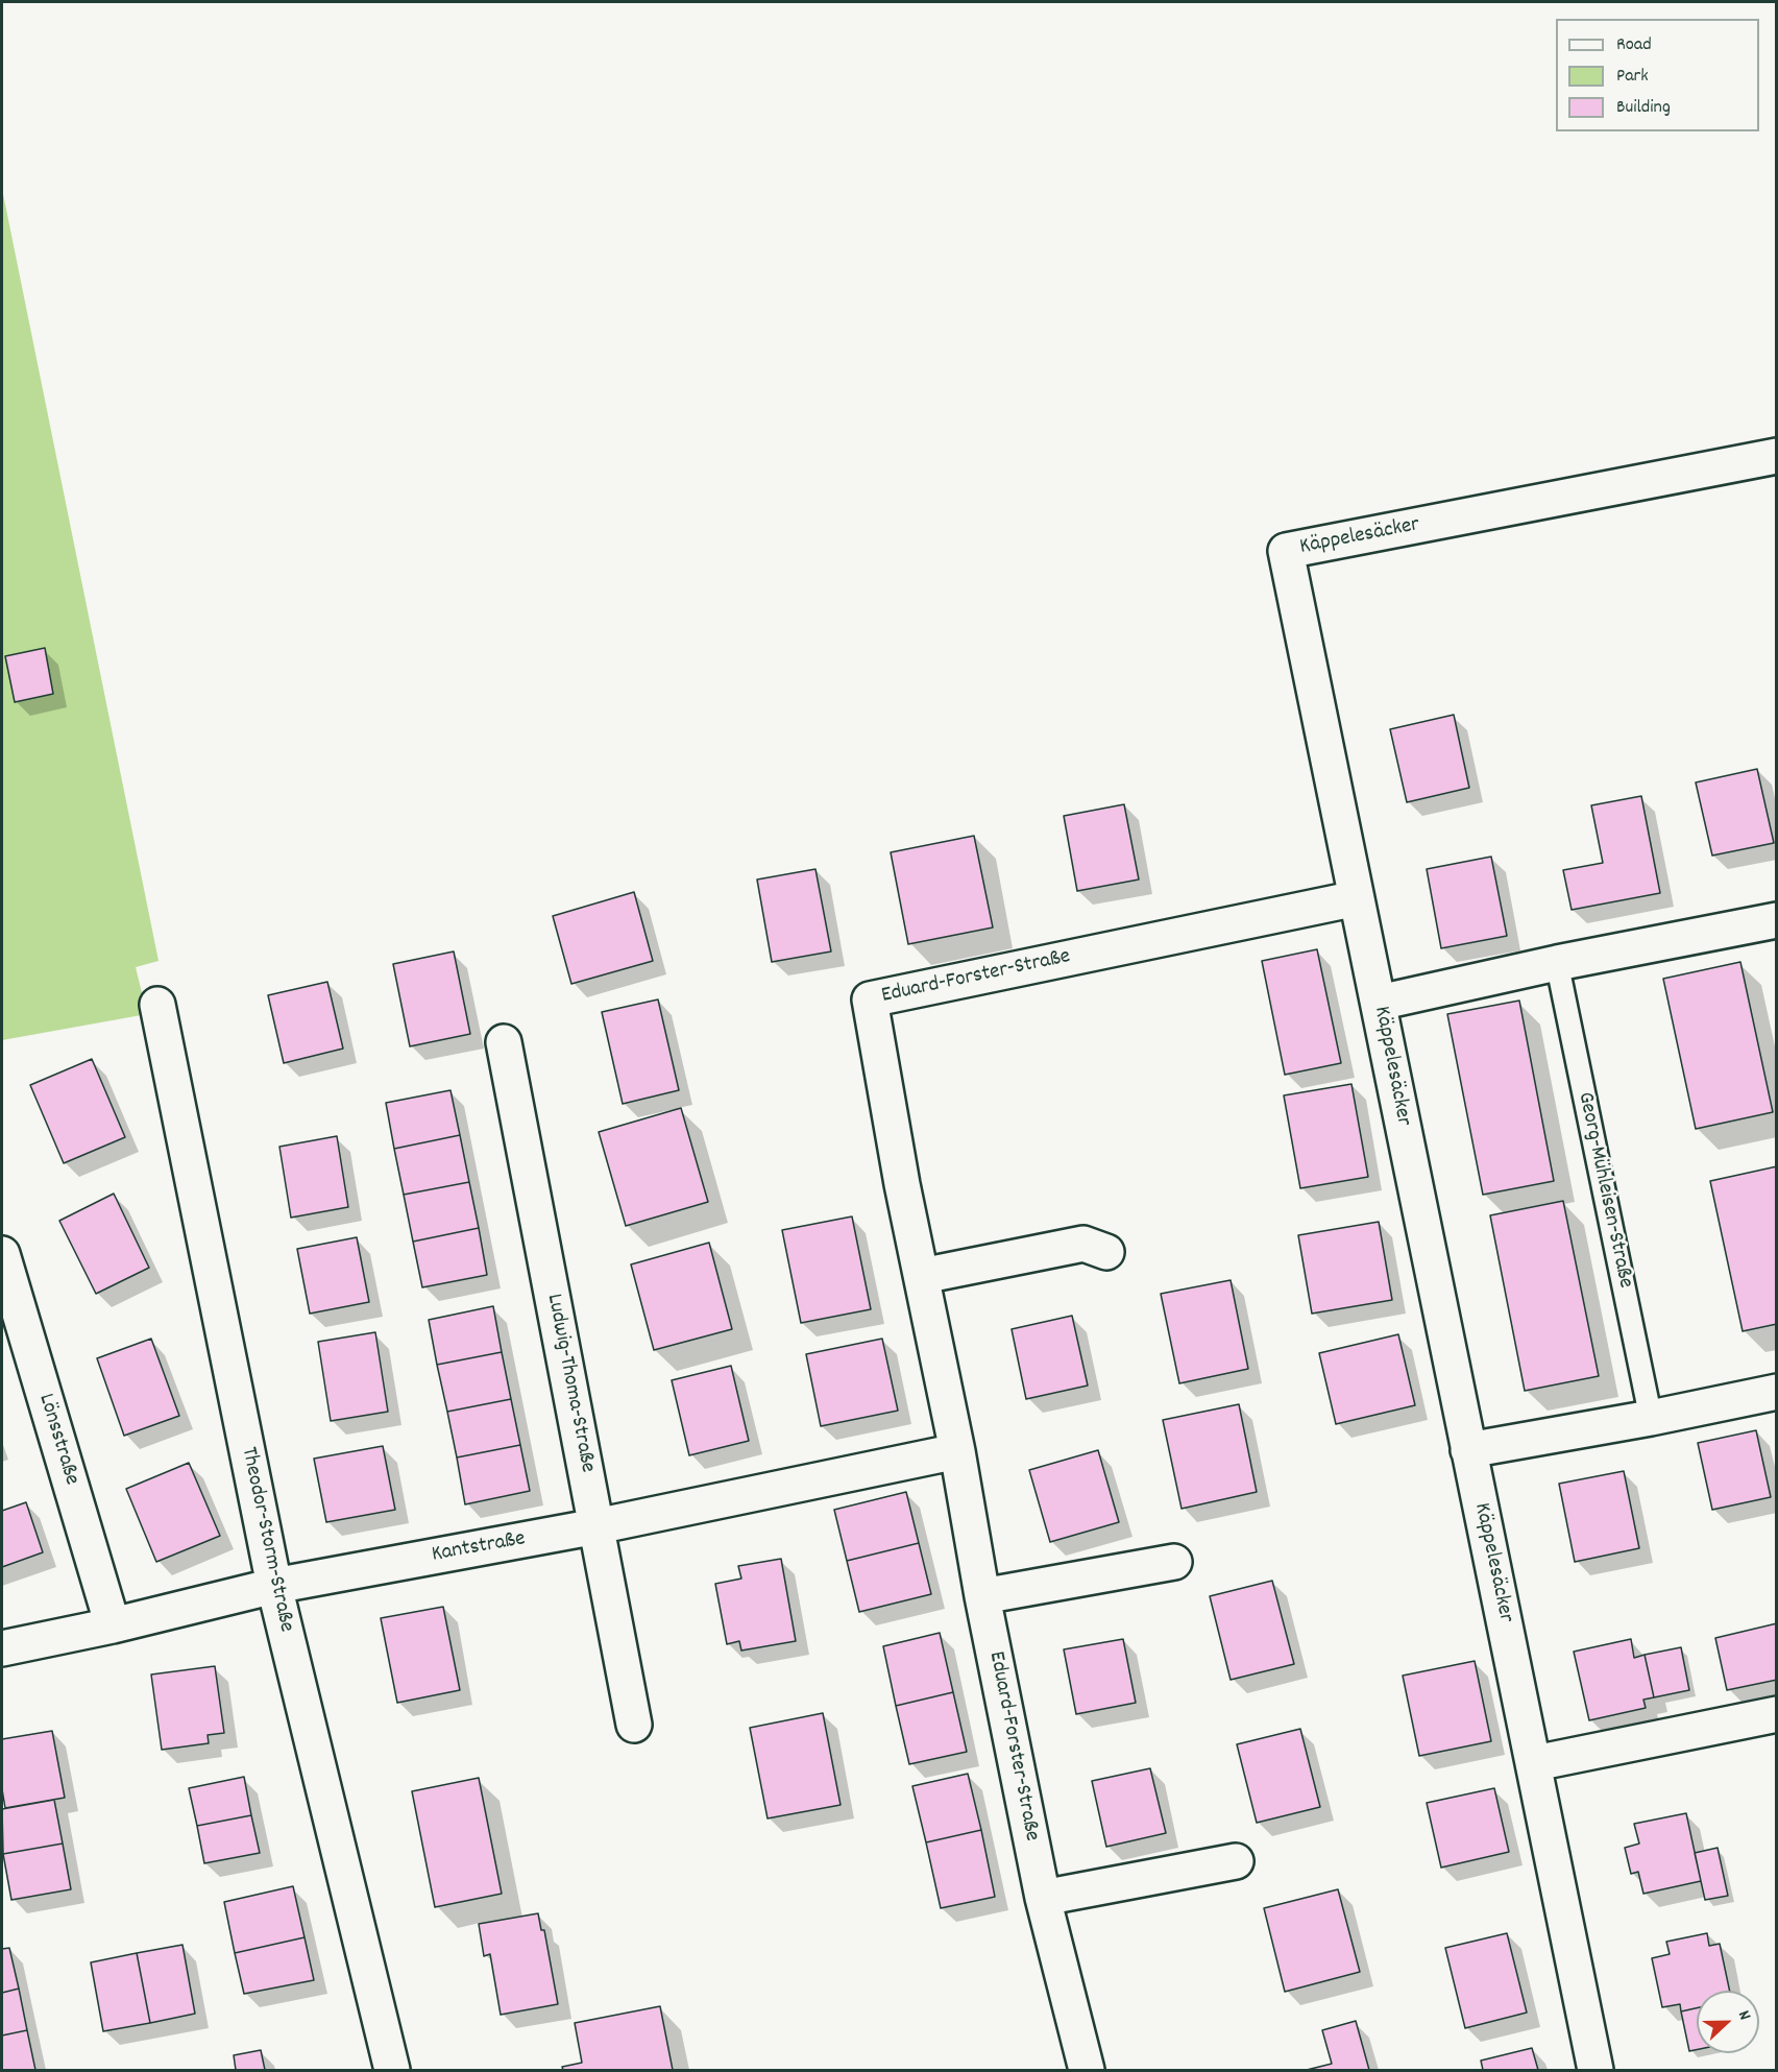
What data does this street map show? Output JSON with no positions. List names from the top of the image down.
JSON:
{
  "streets": {
    "street": [
      "Käppelesäcker",
      "Eduard-Forster-Straße",
      "Ludwig-Thoma-Straße",
      "Lönsstraße",
      "Theodor-Storm-Straße",
      "Kantstraße"
    ],
    "lane": ["Georg-Mühleisen-Straße"]
  },
  "crossings": [
    ["Käppelesäcker", "Eduard-Forster-Straße"],
    ["Eduard-Forster-Straße", "Kantstraße"],
    ["Ludwig-Thoma-Straße", "Kantstraße"],
    ["Lönsstraße", "Kantstraße"],
    ["Theodor-Storm-Straße", "Kantstraße"]
  ],
  "legend": ["Road", "Park", "Building"],
  "north": "right"
}
